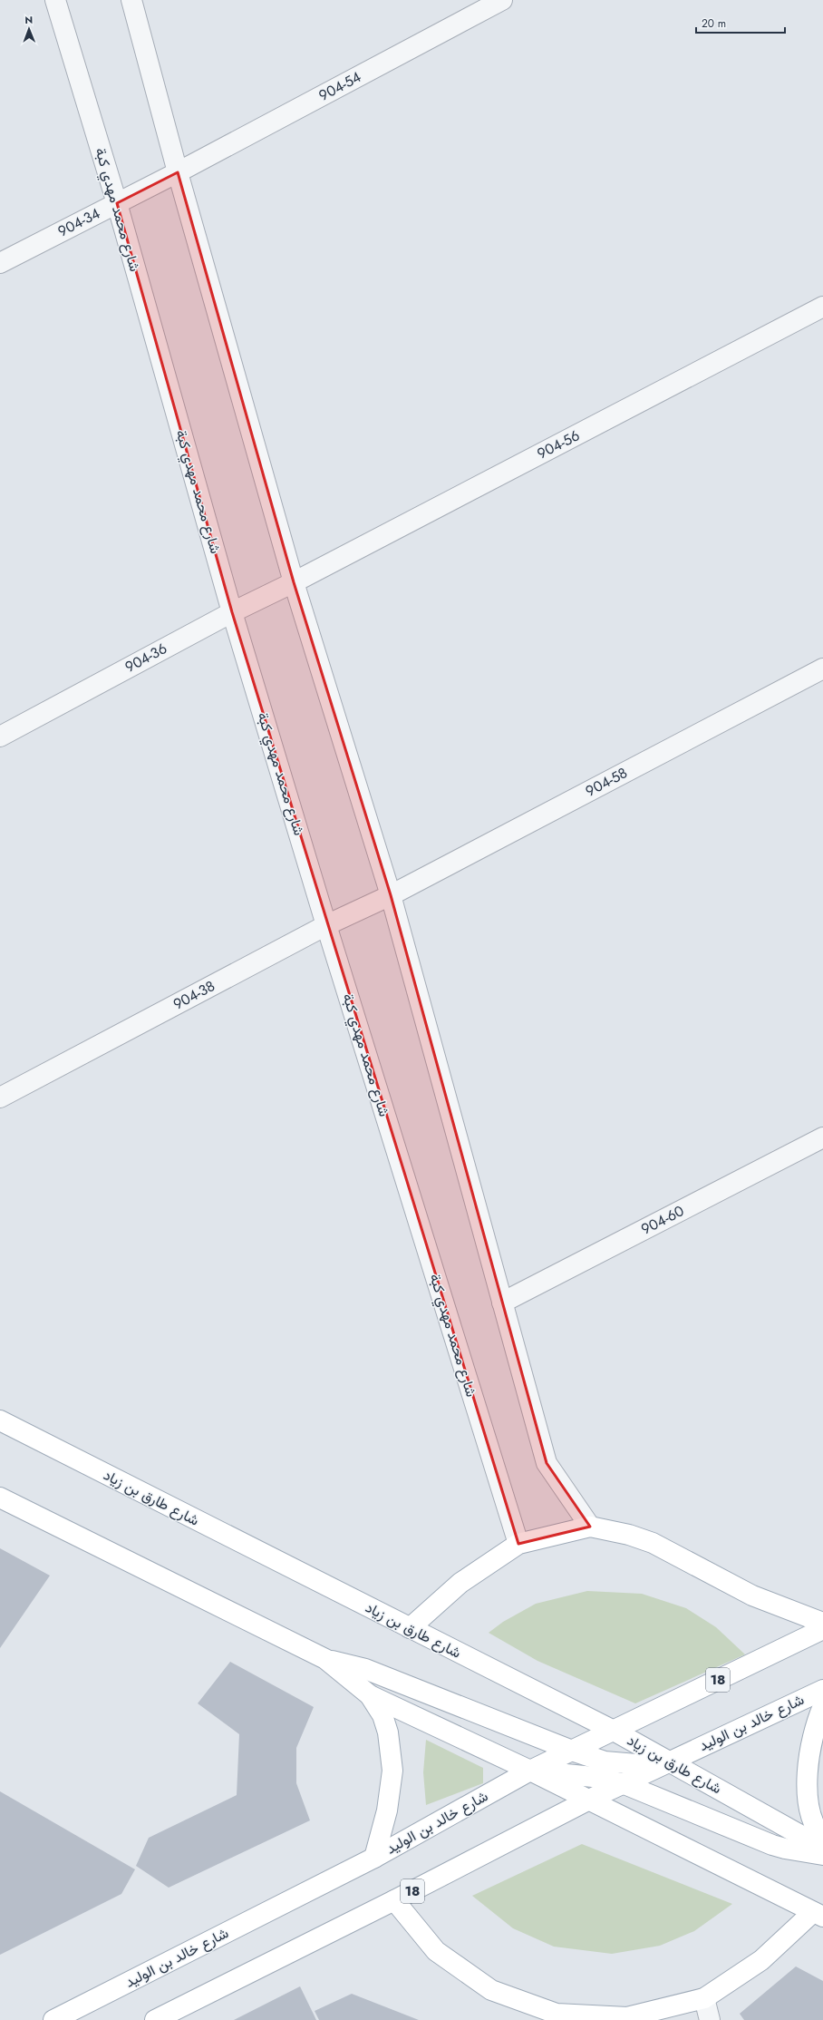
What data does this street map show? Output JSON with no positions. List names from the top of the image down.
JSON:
{
  "streets": {
    "main road": ["شارع طارق بن زياد", "18", "شارع خالد بن الوليد"],
    "street": [
      "904-54",
      "شارع محمد مهدي كبة",
      "904-34",
      "904-56",
      "904-36",
      "904-58",
      "904-38",
      "904-60"
    ]
  },
  "crossings": [
    ["904-54", "904-34"],
    ["شارع محمد مهدي كبة", "904-34"],
    ["شارع محمد مهدي كبة", "904-36"],
    ["شارع محمد مهدي كبة", "904-38"],
    ["904-56", "904-36"],
    ["904-58", "904-38"],
    ["شارع طارق بن زياد", "شارع خالد بن الوليد"]
  ],
  "scale_bar": "20 m",
  "north": "top"
}
